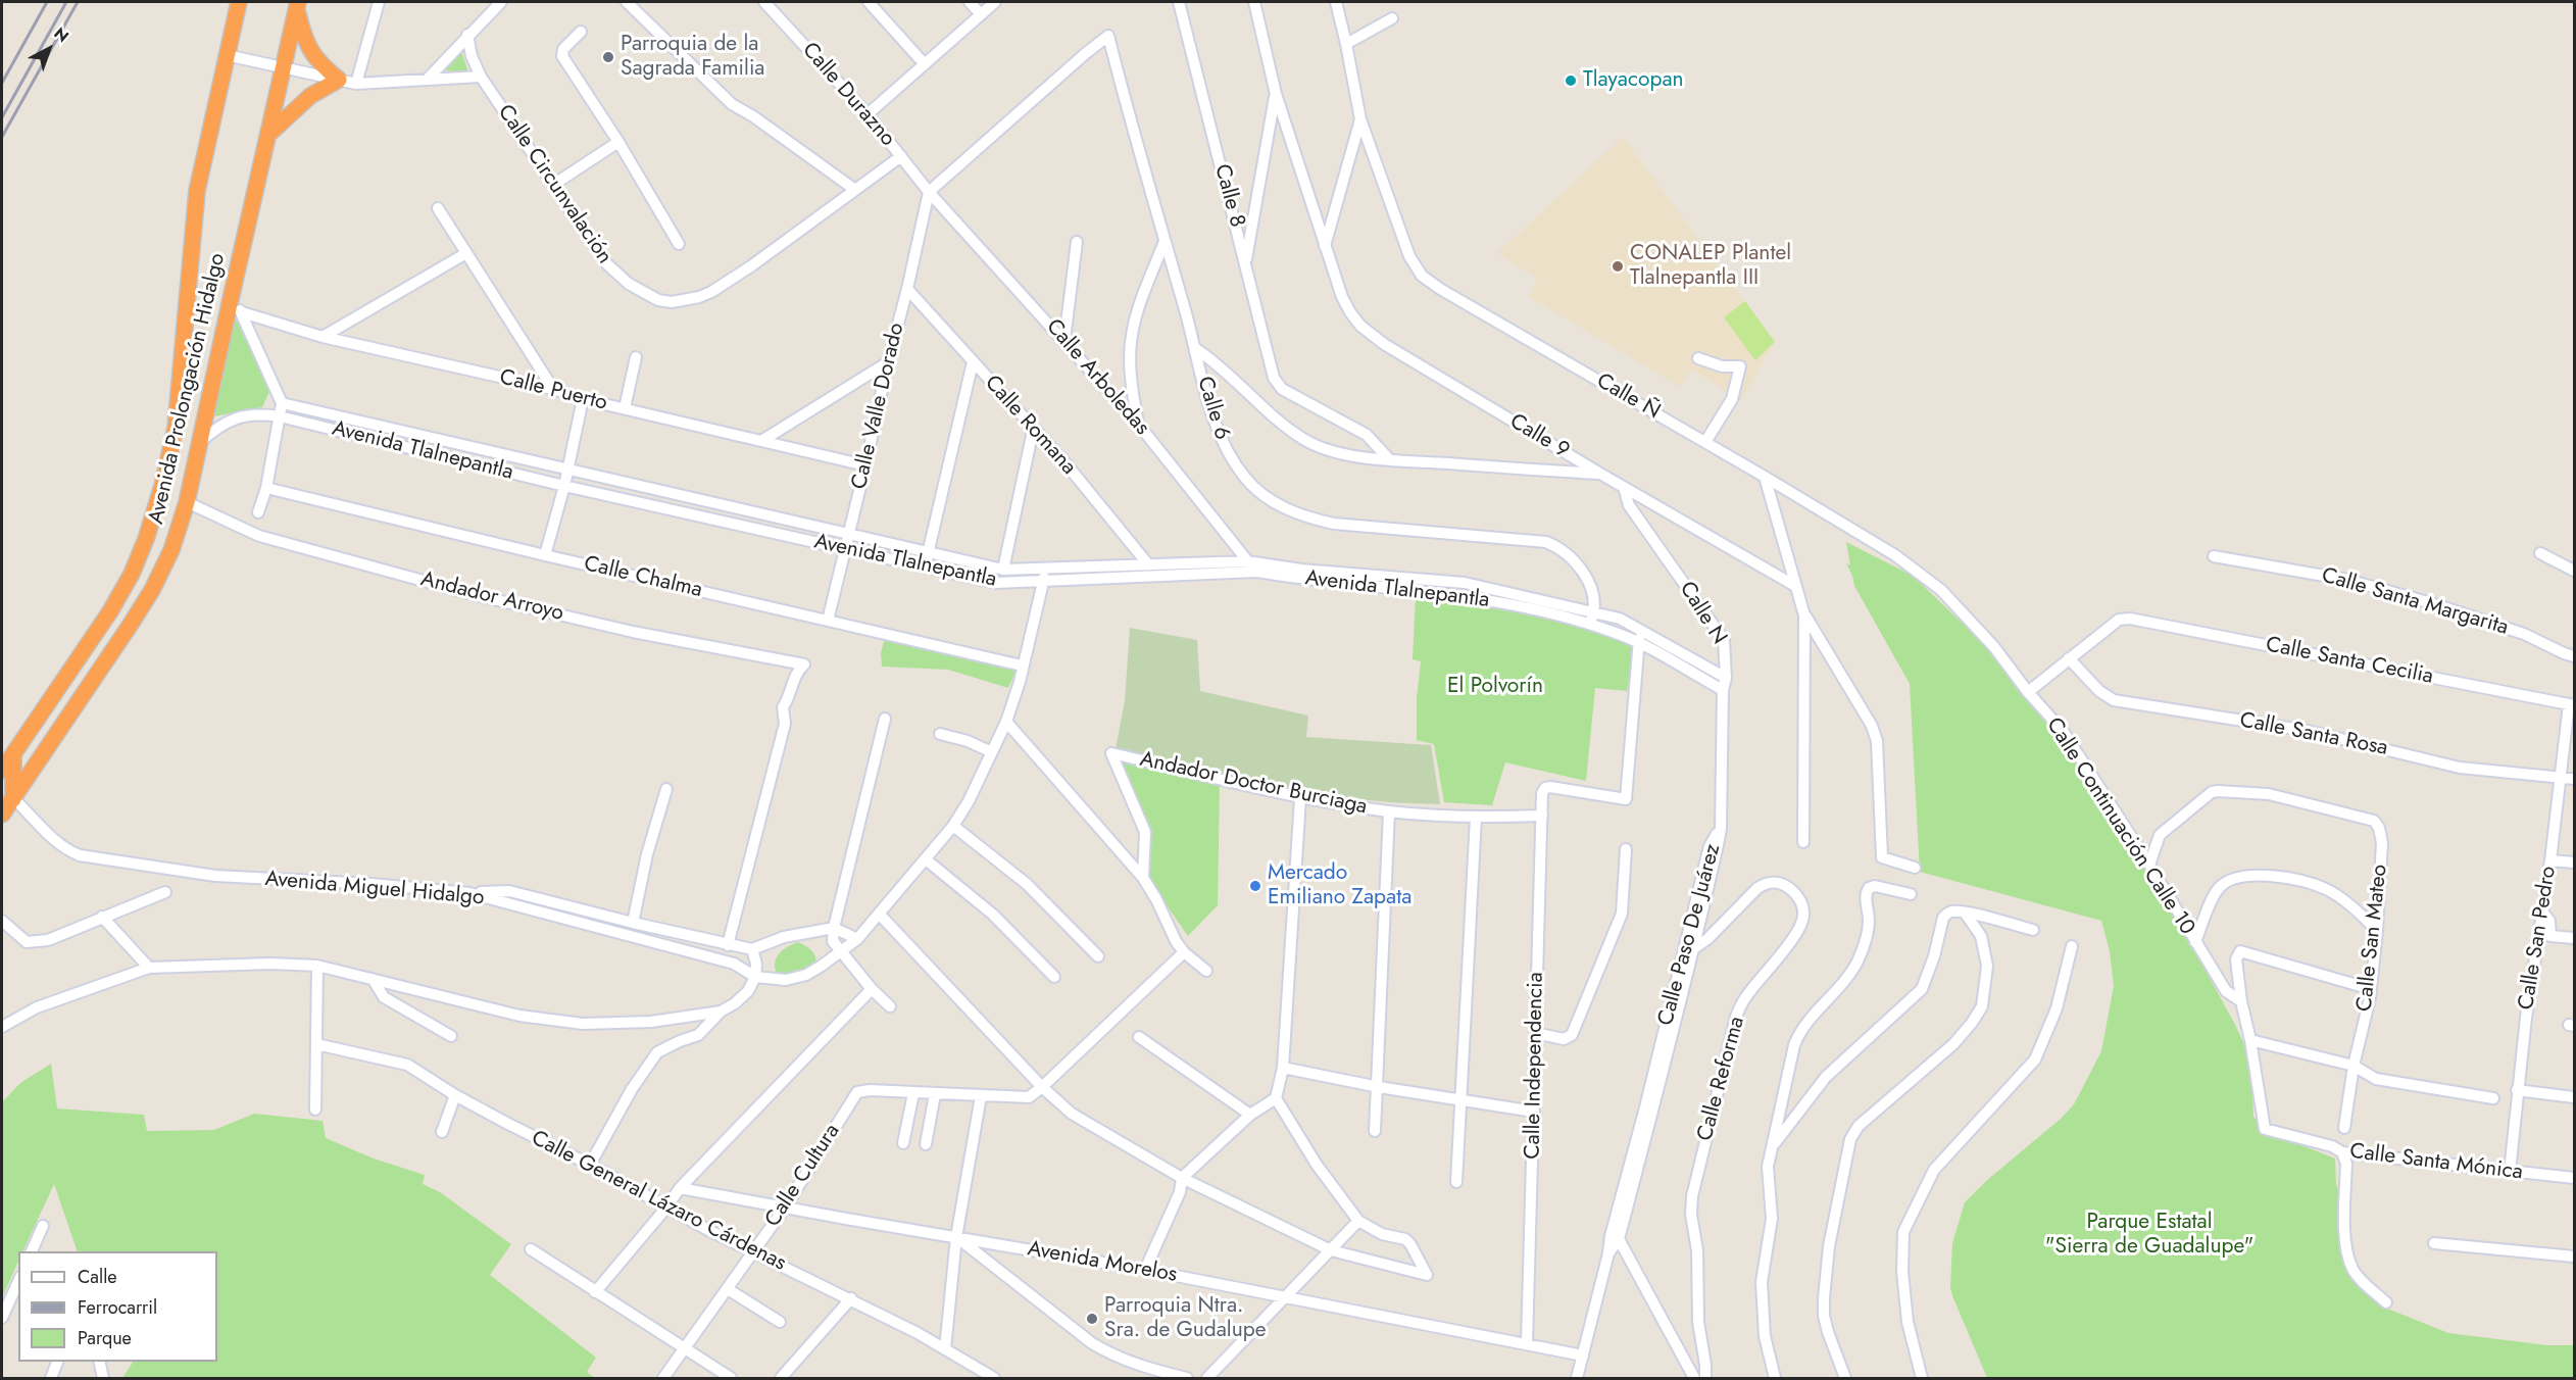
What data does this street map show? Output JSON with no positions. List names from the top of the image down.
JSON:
{
  "streets": {
    "highway": ["Avenida Prolongación Hidalgo"],
    "street": [
      "Calle Durazno",
      "Calle Circunvalación",
      "Calle 8",
      "Calle Arboledas",
      "Calle Puerto",
      "Calle Ñ",
      "Calle Valle Dorado",
      "Calle 6",
      "Calle Romana",
      "Calle 9",
      "Avenida Tlalnepantla",
      "Calle Chalma",
      "Andador Arroyo",
      "Calle Santa Margarita",
      "Calle N",
      "Calle Santa Cecilia",
      "Calle Santa Rosa",
      "Andador Doctor Burciaga",
      "Calle Continuación Calle 10",
      "Avenida Miguel Hidalgo",
      "Calle Paso De Juárez",
      "Calle San Mateo",
      "Calle San Pedro",
      "Calle Independencia",
      "Calle Reforma",
      "Calle Santa Mónica",
      "Calle Cultura",
      "Calle General Lázaro Cárdenas",
      "Avenida Morelos"
    ]
  },
  "crossings": [
    ["Calle Durazno", "Calle Circunvalación"],
    ["Calle Durazno", "Calle Arboledas"],
    ["Calle Durazno", "Calle Valle Dorado"],
    ["Calle Durazno", "Calle 6"],
    ["Calle Arboledas", "Calle Valle Dorado"],
    ["Calle Arboledas", "Calle 6"],
    ["Calle Arboledas", "Avenida Tlalnepantla"],
    ["Avenida Prolongación Hidalgo", "Avenida Tlalnepantla"],
    ["Avenida Prolongación Hidalgo", "Andador Arroyo"],
    ["Avenida Prolongación Hidalgo", "Avenida Miguel Hidalgo"],
    ["Calle Puerto", "Calle Valle Dorado"],
    ["Calle Ñ", "Calle Continuación Calle 10"],
    ["Calle Valle Dorado", "Calle 6"],
    ["Calle Valle Dorado", "Calle Romana"],
    ["Calle Valle Dorado", "Avenida Tlalnepantla"],
    ["Calle Valle Dorado", "Calle Chalma"],
    ["Calle 6", "Avenida Tlalnepantla"],
    ["Calle Romana", "Avenida Tlalnepantla"],
    ["Calle 9", "Calle N"],
    ["Avenida Tlalnepantla", "Calle N"],
    ["Avenida Tlalnepantla", "Calle Independencia"],
    ["Calle N", "Calle Paso De Juárez"],
    ["Calle Santa Cecilia", "Calle Santa Rosa"],
    ["Calle Santa Cecilia", "Calle San Pedro"],
    ["Calle Santa Rosa", "Calle San Pedro"],
    ["Andador Doctor Burciaga", "Calle Independencia"],
    ["Calle Continuación Calle 10", "Calle San Mateo"],
    ["Calle Paso De Juárez", "Calle Reforma"],
    ["Calle San Pedro", "Calle Santa Mónica"],
    ["Calle Independencia", "Avenida Morelos"],
    ["Calle Cultura", "Calle General Lázaro Cárdenas"],
    ["Calle Cultura", "Avenida Morelos"]
  ],
  "parks": ["El Polvorín", "Parque Estatal \"Sierra de Guadalupe\""],
  "places": [
    "Parroquia de la Sagrada Familia",
    "Tlayacopan",
    "CONALEP Plantel Tlalnepantla III",
    "Mercado Emiliano Zapata",
    "Parroquia Ntra. Sra. de Gudalupe"
  ],
  "legend": ["Calle", "Ferrocarril", "Parque"],
  "north": "top right"
}
